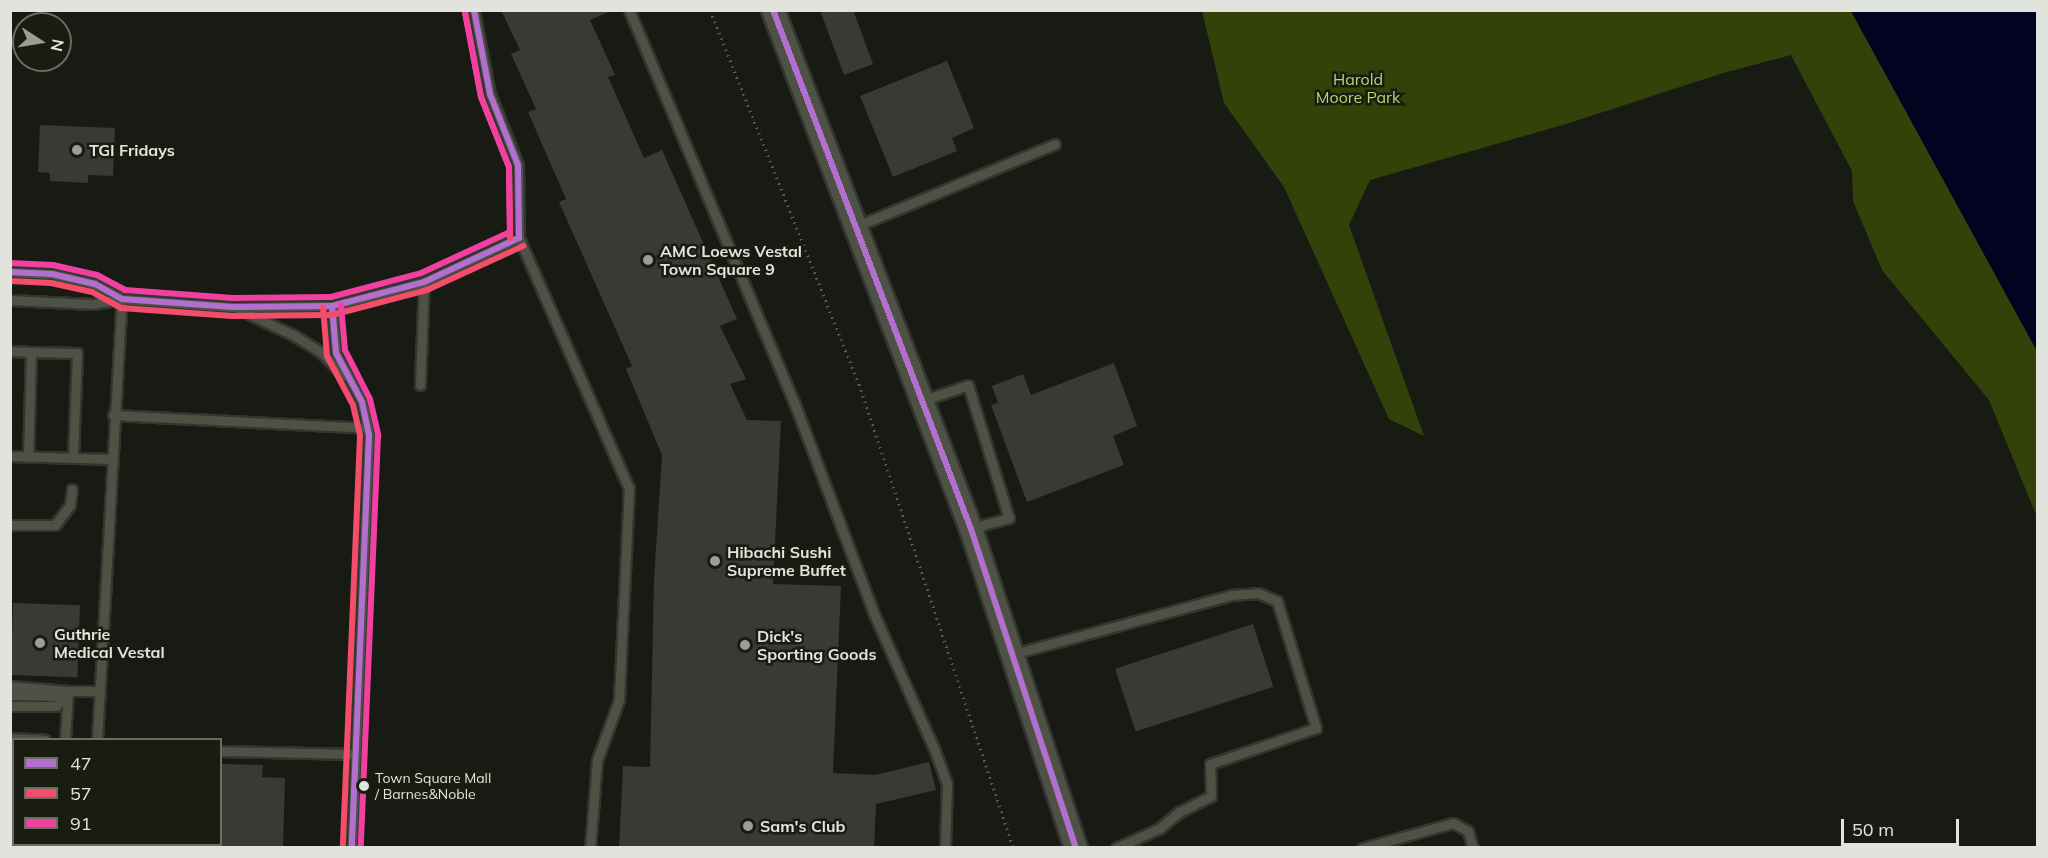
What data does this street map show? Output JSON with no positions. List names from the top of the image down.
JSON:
{
  "parks": ["Harold Moore Park"],
  "places": [
    "TGI Fridays",
    "AMC Loews Vestal Town Square 9",
    "Hibachi Sushi Supreme Buffet",
    "Guthrie Medical Vestal",
    "Dick's Sporting Goods",
    "Town Square Mall / Barnes&Noble",
    "Sam's Club"
  ],
  "lines": ["transit line 47", "transit line 57", "transit line 91"],
  "legend": ["47", "57", "91"],
  "scale_bar": "50 m",
  "north": "right"
}
